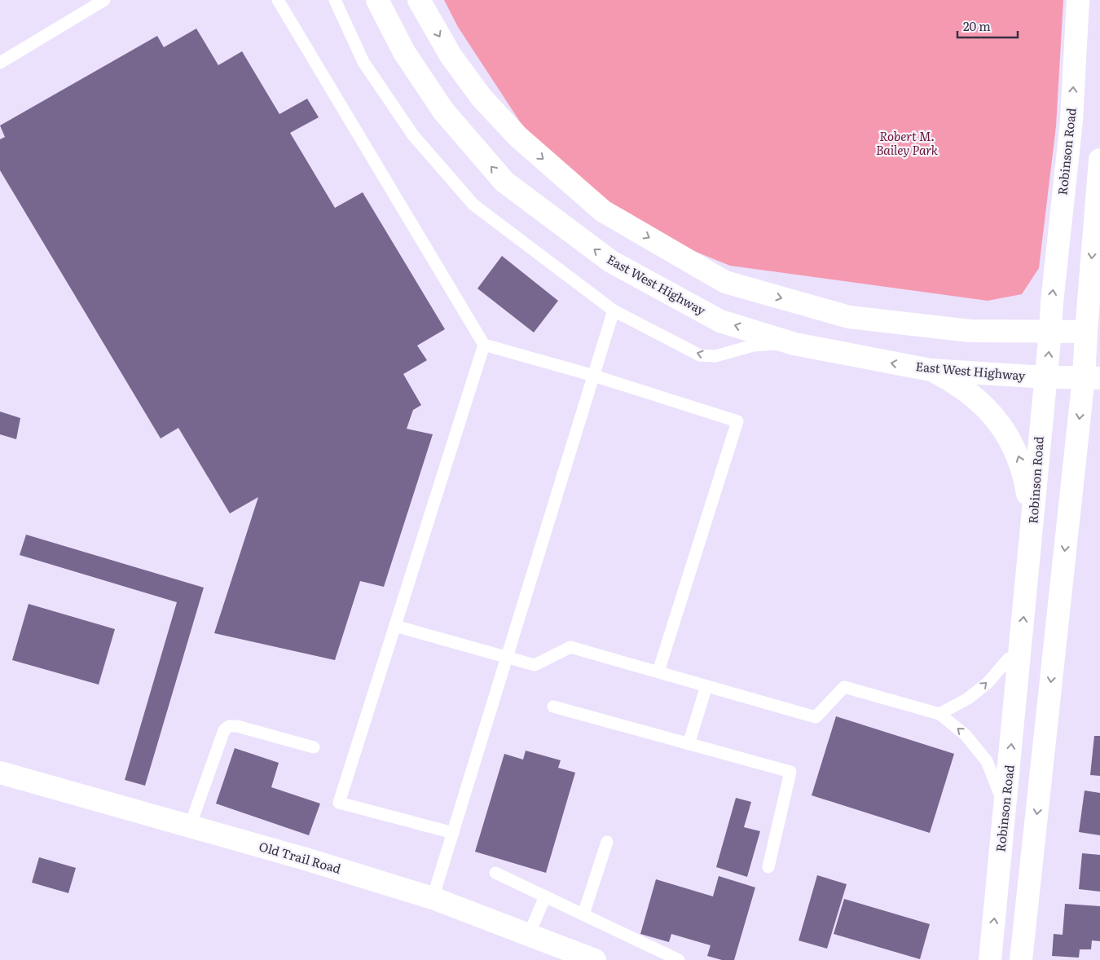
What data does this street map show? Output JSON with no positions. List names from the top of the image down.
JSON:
{
  "streets": {
    "main road": ["Robinson Road", "East West Highway", "Old Trail Road"]
  },
  "crossings": [
    ["Robinson Road", "East West Highway"]
  ],
  "parks": ["Robert M. Bailey Park"],
  "scale_bar": "20 m"
}
